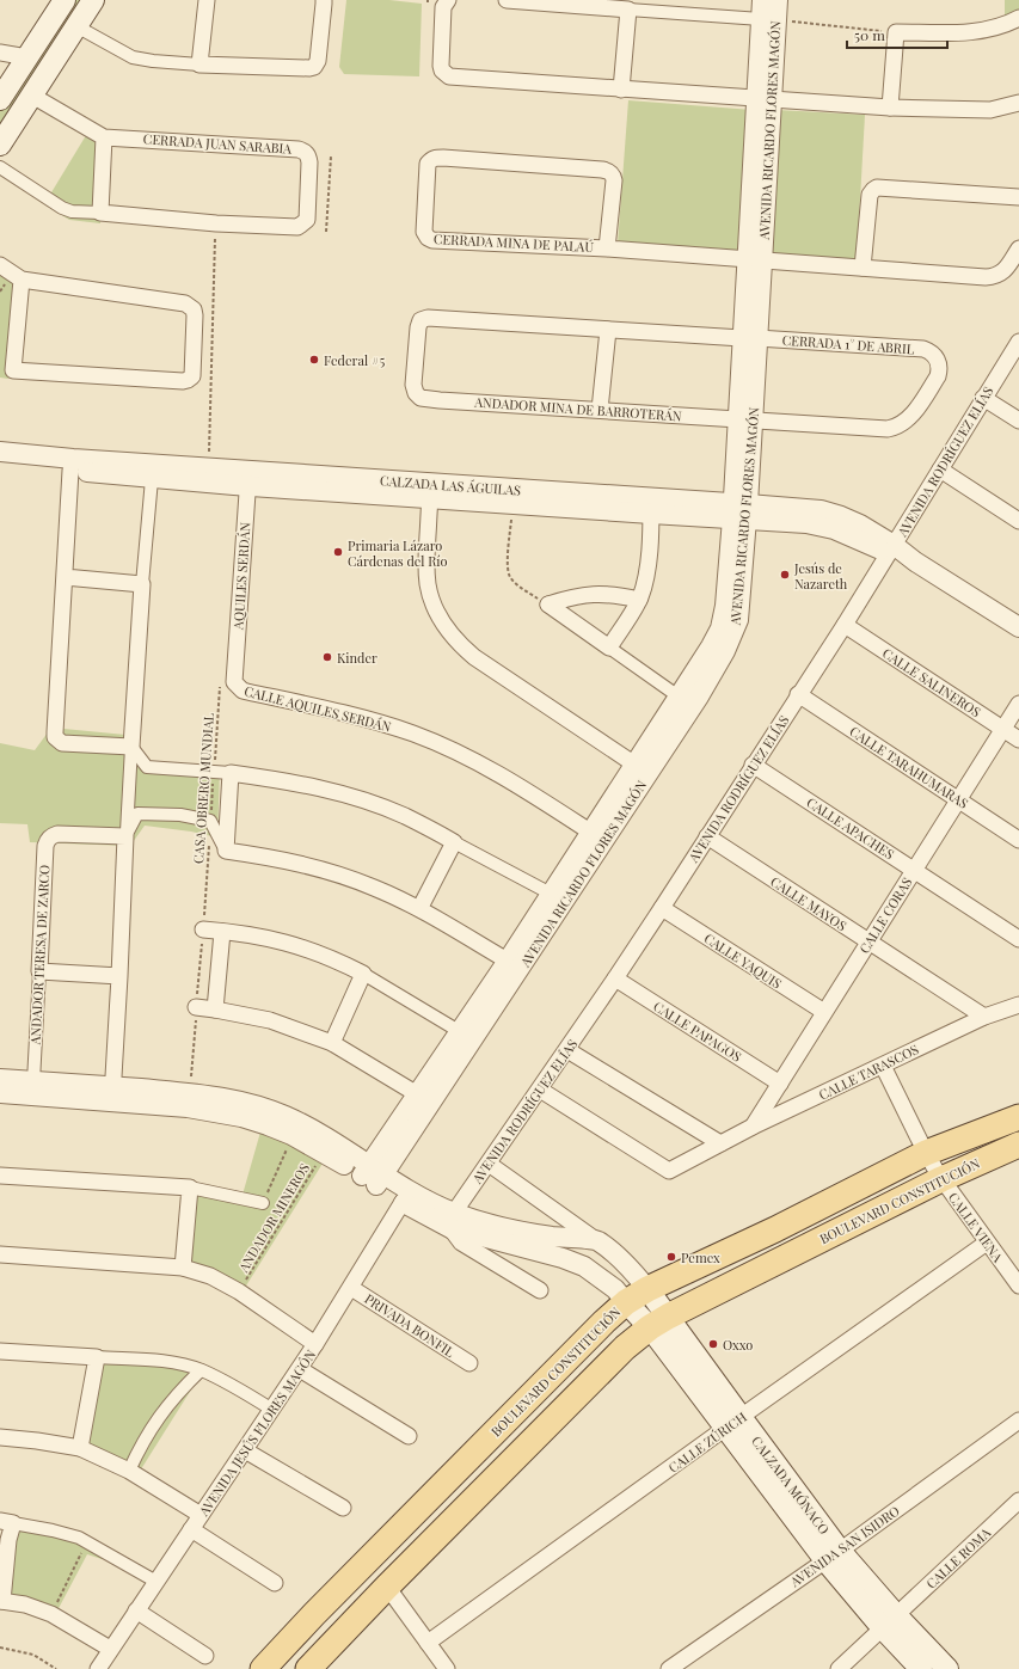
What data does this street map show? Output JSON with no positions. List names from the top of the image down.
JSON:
{
  "streets": {
    "main road": ["BOULEVARD CONSTITUCIÓN", "CALZADA MÓNACO"],
    "street": [
      "AVENIDA RICARDO FLORES MAGÓN",
      "CERRADA JUAN SARABIA",
      "CERRADA MINA DE PALAÚ",
      "CERRADA 1° DE ABRIL",
      "ANDADOR MINA DE BARROTERÁN",
      "AVENIDA RODRÍGUEZ ELÍAS",
      "CALZADA LAS ÁGUILAS",
      "AQUILES SERDÁN",
      "CALLE SALINEROS",
      "CALLE AQUILES SERDÁN",
      "CALLE TARAHUMARAS",
      "CALLE APACHES",
      "CALLE MAYOS",
      "CALLE CORAS",
      "ANDADOR TERESA DE ZARCO",
      "CALLE YAQUIS",
      "CALLE PAPAGOS",
      "CALLE TARASCOS",
      "CALLE VIENA",
      "PRIVADA BONFIL",
      "AVENIDA JESÚS FLORES MAGÓN",
      "CALLE ZÚRICH",
      "AVENIDA SAN ISIDRO",
      "CALLE ROMA"
    ],
    "path": ["CASA OBRERO MUNDIAL", "ANDADOR MINEROS"]
  },
  "crossings": [
    ["AVENIDA RICARDO FLORES MAGÓN", "CERRADA MINA DE PALAÚ"],
    ["AVENIDA RICARDO FLORES MAGÓN", "CERRADA 1° DE ABRIL"],
    ["AVENIDA RICARDO FLORES MAGÓN", "ANDADOR MINA DE BARROTERÁN"],
    ["AVENIDA RICARDO FLORES MAGÓN", "CALZADA LAS ÁGUILAS"],
    ["AVENIDA RICARDO FLORES MAGÓN", "CALLE AQUILES SERDÁN"],
    ["CERRADA 1° DE ABRIL", "ANDADOR MINA DE BARROTERÁN"],
    ["AVENIDA RODRÍGUEZ ELÍAS", "CALZADA LAS ÁGUILAS"],
    ["AVENIDA RODRÍGUEZ ELÍAS", "CALLE SALINEROS"],
    ["AVENIDA RODRÍGUEZ ELÍAS", "CALLE TARAHUMARAS"],
    ["AVENIDA RODRÍGUEZ ELÍAS", "CALLE APACHES"],
    ["AVENIDA RODRÍGUEZ ELÍAS", "CALLE MAYOS"],
    ["AVENIDA RODRÍGUEZ ELÍAS", "CALLE YAQUIS"],
    ["AVENIDA RODRÍGUEZ ELÍAS", "CALLE PAPAGOS"],
    ["AVENIDA RODRÍGUEZ ELÍAS", "CALLE TARASCOS"],
    ["CALZADA LAS ÁGUILAS", "AQUILES SERDÁN"],
    ["AQUILES SERDÁN", "CALLE AQUILES SERDÁN"],
    ["AQUILES SERDÁN", "CASA OBRERO MUNDIAL"],
    ["CALLE SALINEROS", "CALLE CORAS"],
    ["CALLE AQUILES SERDÁN", "CASA OBRERO MUNDIAL"],
    ["CALLE TARAHUMARAS", "CALLE CORAS"],
    ["CALLE APACHES", "CALLE CORAS"],
    ["CALLE MAYOS", "CALLE CORAS"],
    ["CALLE MAYOS", "CALLE TARASCOS"],
    ["CALLE CORAS", "CALLE YAQUIS"],
    ["CALLE CORAS", "CALLE PAPAGOS"],
    ["CALLE CORAS", "CALLE TARASCOS"],
    ["CALLE TARASCOS", "CALLE VIENA"],
    ["BOULEVARD CONSTITUCIÓN", "CALLE VIENA"],
    ["BOULEVARD CONSTITUCIÓN", "CALZADA MÓNACO"],
    ["CALLE VIENA", "CALLE ZÚRICH"],
    ["PRIVADA BONFIL", "AVENIDA JESÚS FLORES MAGÓN"],
    ["CALLE ZÚRICH", "CALZADA MÓNACO"],
    ["CALZADA MÓNACO", "AVENIDA SAN ISIDRO"],
    ["CALZADA MÓNACO", "CALLE ROMA"]
  ],
  "places": [
    "Federal #5",
    "Primaria Lázaro Cárdenas del Río",
    "Jesús de Nazareth",
    "Kinder",
    "Pemex",
    "Oxxo"
  ],
  "scale_bar": "50 m"
}
